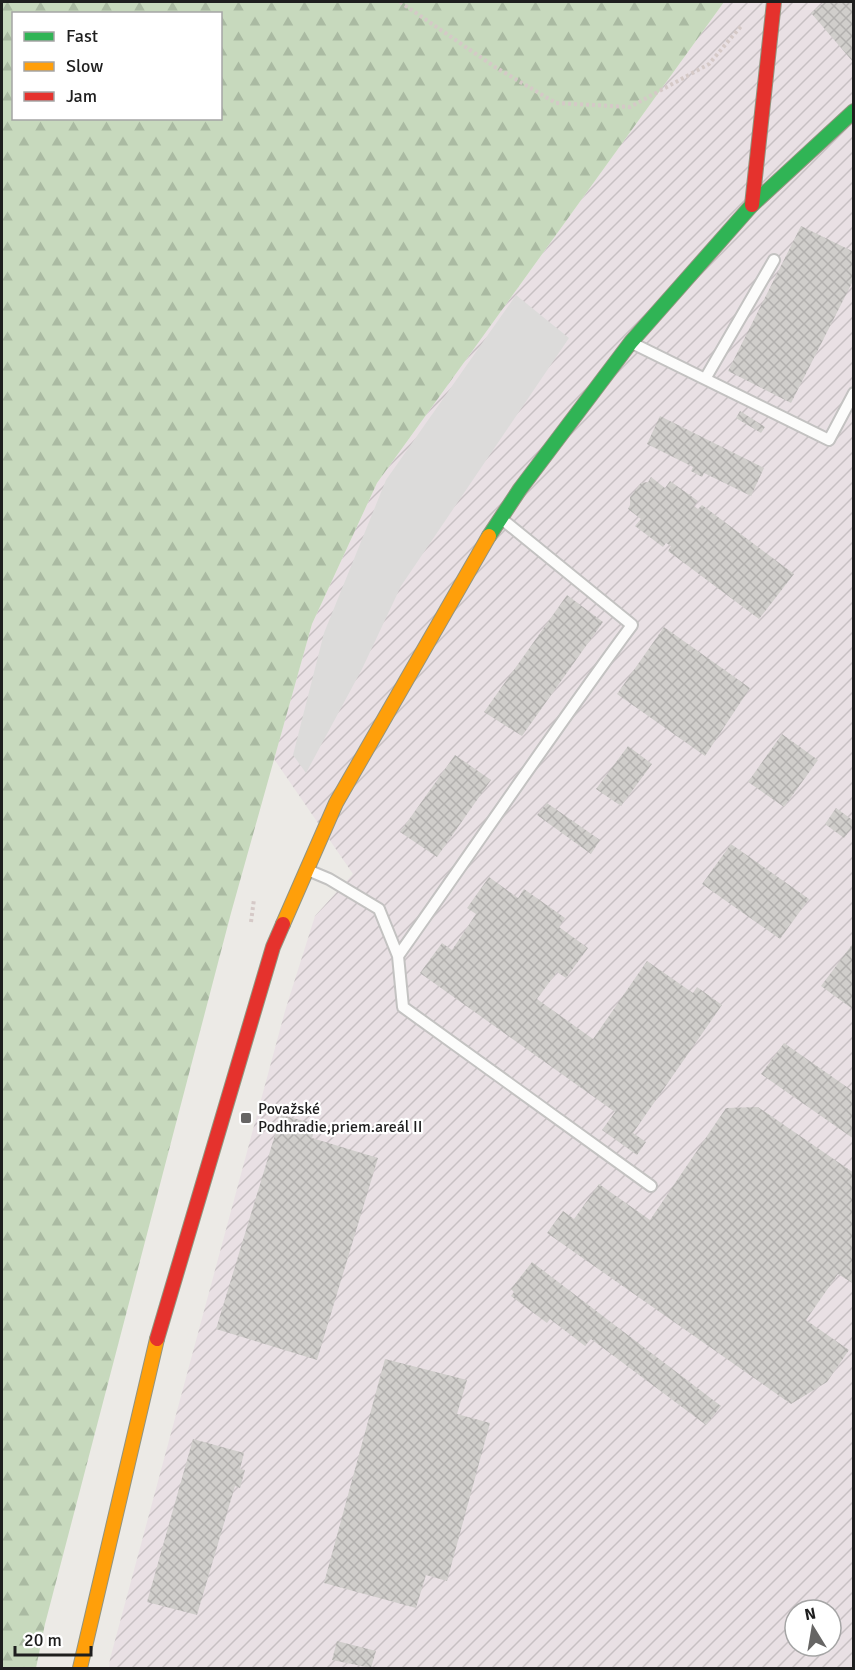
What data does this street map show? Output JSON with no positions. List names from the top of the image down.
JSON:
{
  "places": {
    "transit": ["Považské Podhradie,priem.areál II"]
  },
  "legend": ["Fast", "Slow", "Jam"],
  "scale_bar": "20 m",
  "north": "top"
}
